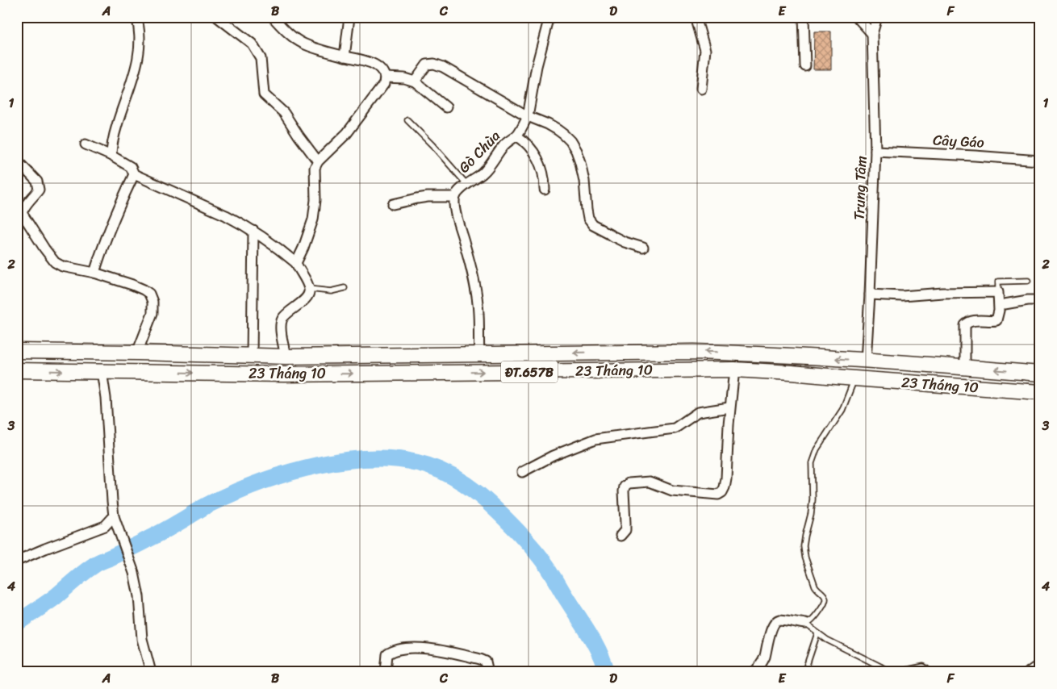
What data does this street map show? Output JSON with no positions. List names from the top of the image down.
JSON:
{
  "streets": {
    "main road": ["23 Tháng 10", "ĐT.657B"],
    "street": ["Cây Gáo", "Gò Chùa", "Trung Tâm"]
  },
  "crossings": [
    ["Cây Gáo", "Trung Tâm"],
    ["Trung Tâm", "23 Tháng 10"]
  ],
  "grid": {
    "columns": [
      "A",
      "B",
      "C",
      "D",
      "E",
      "F"
    ],
    "rows": [
      "1",
      "2",
      "3",
      "4"
    ]
  }
}
